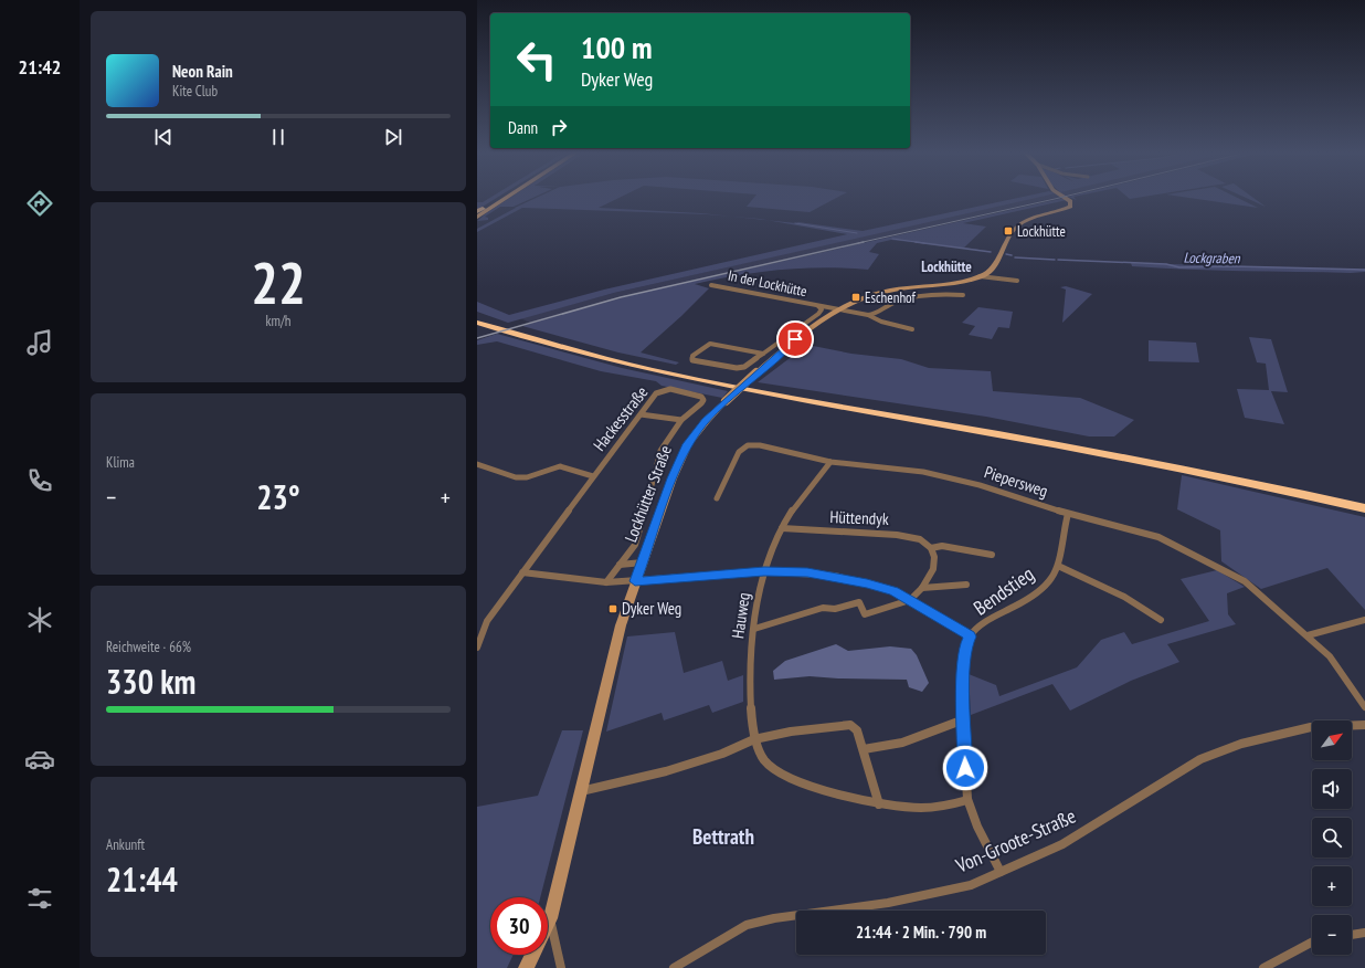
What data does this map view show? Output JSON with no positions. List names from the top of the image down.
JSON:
{
  "streets": {
    "street": [
      "In der Lockhütte",
      "Hackesstraße",
      "Piepersweg",
      "Lockhütter Straße",
      "Hüttendyk",
      "Bendstieg",
      "Hauweg",
      "Von-Groote-Straße"
    ]
  },
  "crossings": [
    ["In der Lockhütte", "Lockhütter Straße"],
    ["Hackesstraße", "Lockhütter Straße"],
    ["Piepersweg", "Bendstieg"],
    ["Piepersweg", "Hauweg"],
    ["Hüttendyk", "Hauweg"],
    ["Bendstieg", "Hauweg"],
    ["Bendstieg", "Von-Groote-Straße"]
  ],
  "districts": ["Lockhütte", "Bettrath"],
  "water": ["Lockgraben"],
  "places": {
    "transit": ["Lockhütte", "Eschenhof", "Dyker Weg"]
  },
  "north": "top right",
  "page": {
    "tabs": "21:42",
    "turn": ["100 m", "Dyker Weg"],
    "song": ["Neon Rain", "Kite Club"],
    "then": "Dann",
    "tile": [
      ["22", "km/h"],
      "Klima",
      ["Reichweite · 66%", "330 km"],
      ["Ankunft", "21:44"]
    ],
    "heat": ["−", "23°", "+"],
    "map_buttons": ["+", "−"],
    "limit": "30",
    "trip": "21:44 · 2 Min. · 790 m"
  }
}
